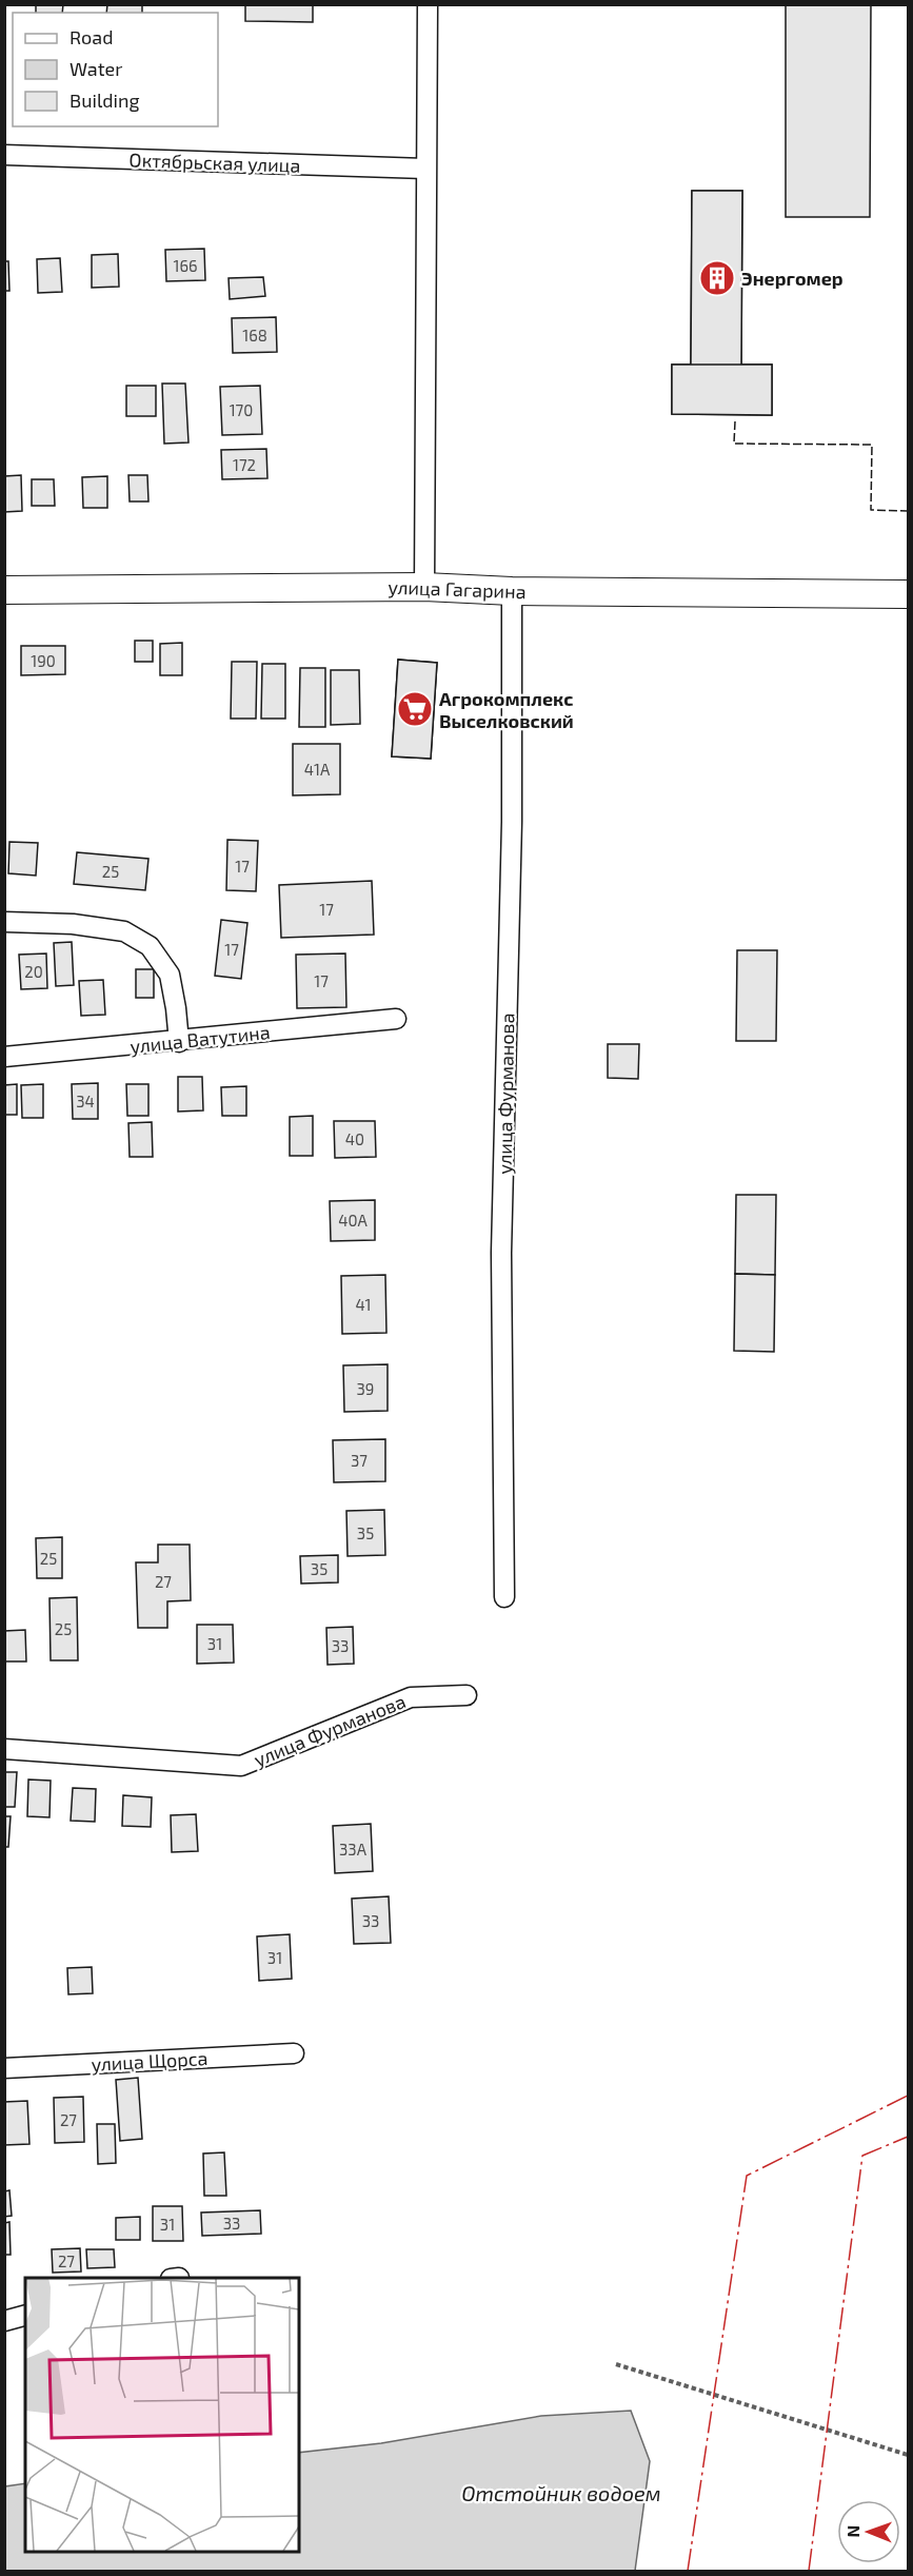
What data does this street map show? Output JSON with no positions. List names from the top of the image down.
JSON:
{
  "streets": {
    "main road": ["улица Гагарина"],
    "street": [
      "Октябрьская улица",
      "улица Ватутина",
      "улица Фурманова",
      "улица Щорса"
    ]
  },
  "crossings": [
    ["улица Гагарина", "улица Фурманова"]
  ],
  "water": ["Отстойник водоем"],
  "places": {
    "building": ["Энергомер"],
    "supermarket": ["Агрокомплекс Выселковский"]
  },
  "house_numbers": [
    "166",
    "168",
    "170",
    "172",
    "190",
    "41А",
    "17",
    "25",
    "17",
    "17",
    "20",
    "17",
    "34",
    "40",
    "40А",
    "41",
    "39",
    "37",
    "35",
    "25",
    "35",
    "27",
    "25",
    "31",
    "33",
    "33А",
    "33",
    "31",
    "27",
    "33",
    "31",
    "27"
  ],
  "legend": ["Road", "Water", "Building"],
  "north": "left"
}
